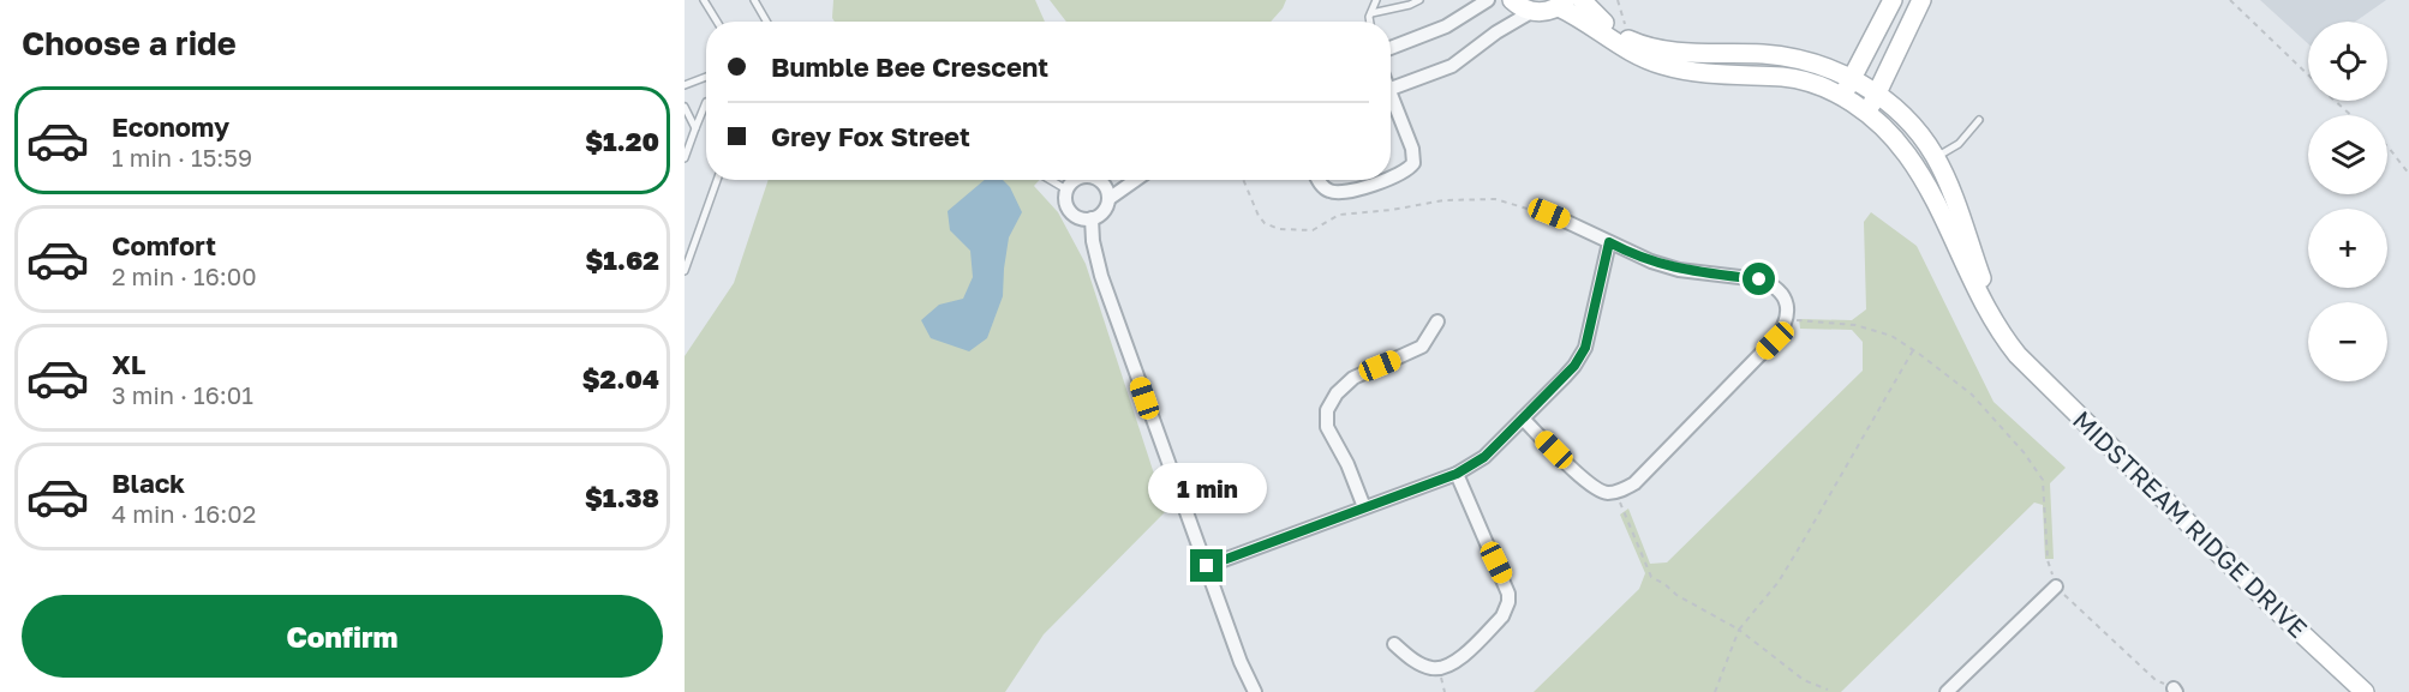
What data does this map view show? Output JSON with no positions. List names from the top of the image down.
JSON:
{
  "streets": {
    "street": ["MIDSTREAM RIDGE DRIVE"]
  },
  "page": {
    "heading": "Choose a ride",
    "map_buttons": ["+", "−"],
    "banner": ["Bumble Bee Crescent", "Grey Fox Street"],
    "list": [
      {
        "name": "Economy",
        "note": "1 min · 15:59",
        "value": "$1.20"
      },
      {
        "name": "Comfort",
        "note": "2 min · 16:00",
        "value": "$1.62"
      },
      {
        "name": "XL",
        "note": "3 min · 16:01",
        "value": "$2.04"
      },
      {
        "name": "Black",
        "note": "4 min · 16:02",
        "value": "$1.38"
      }
    ],
    "bubble": "1 min",
    "buttons": "Confirm"
  }
}
